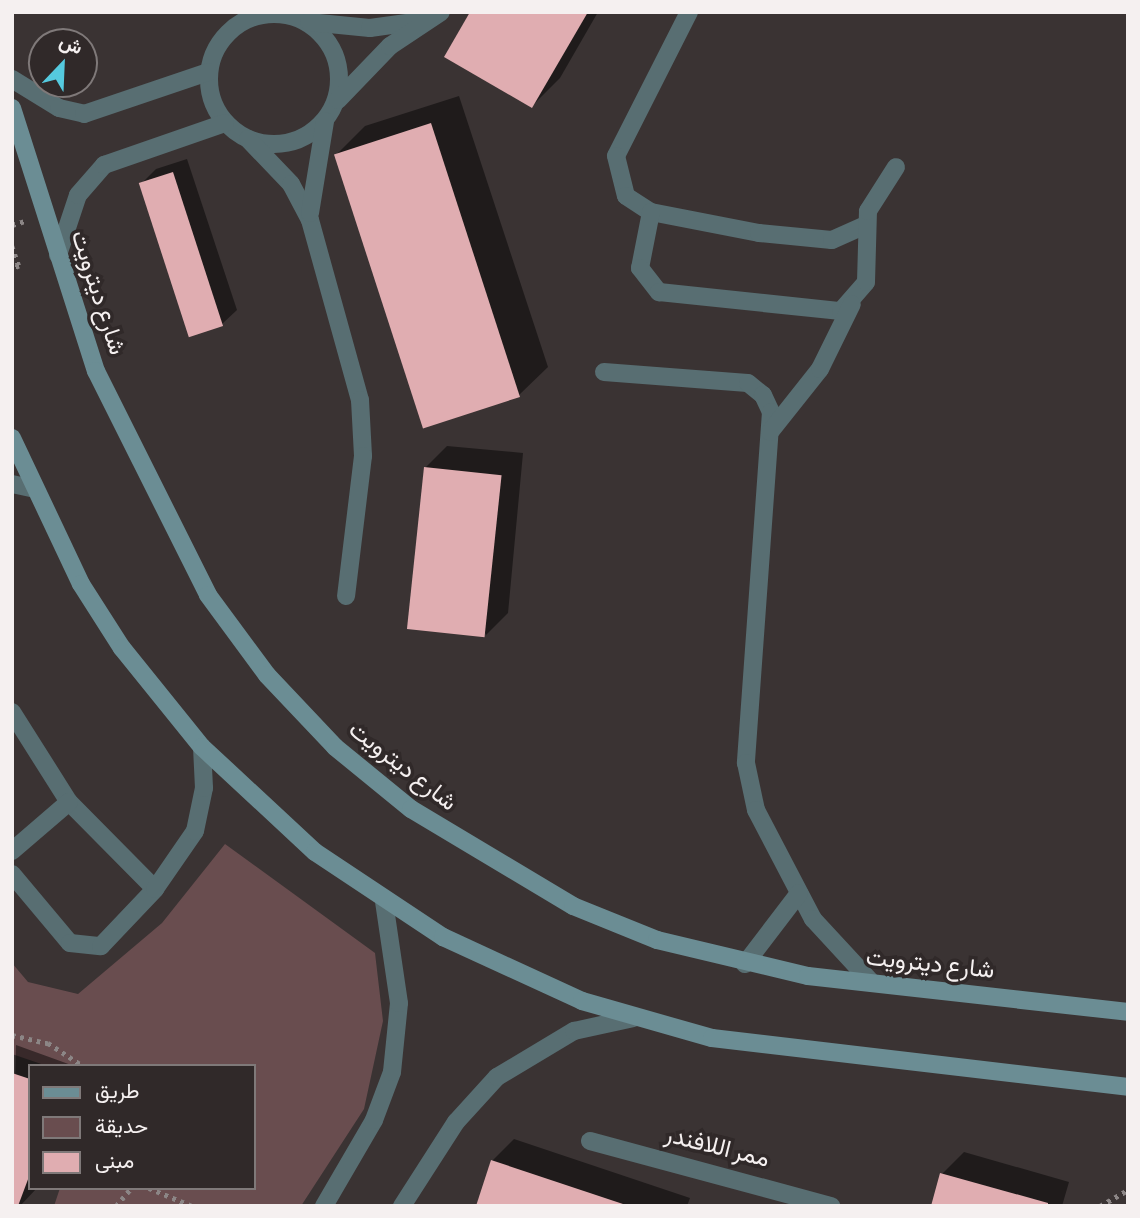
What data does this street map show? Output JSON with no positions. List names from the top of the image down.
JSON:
{
  "streets": {
    "street": ["شارع ديترويت", "ممر اللافندر"]
  },
  "legend": ["طريق", "حديقة", "مبنى"],
  "north": "top right"
}
